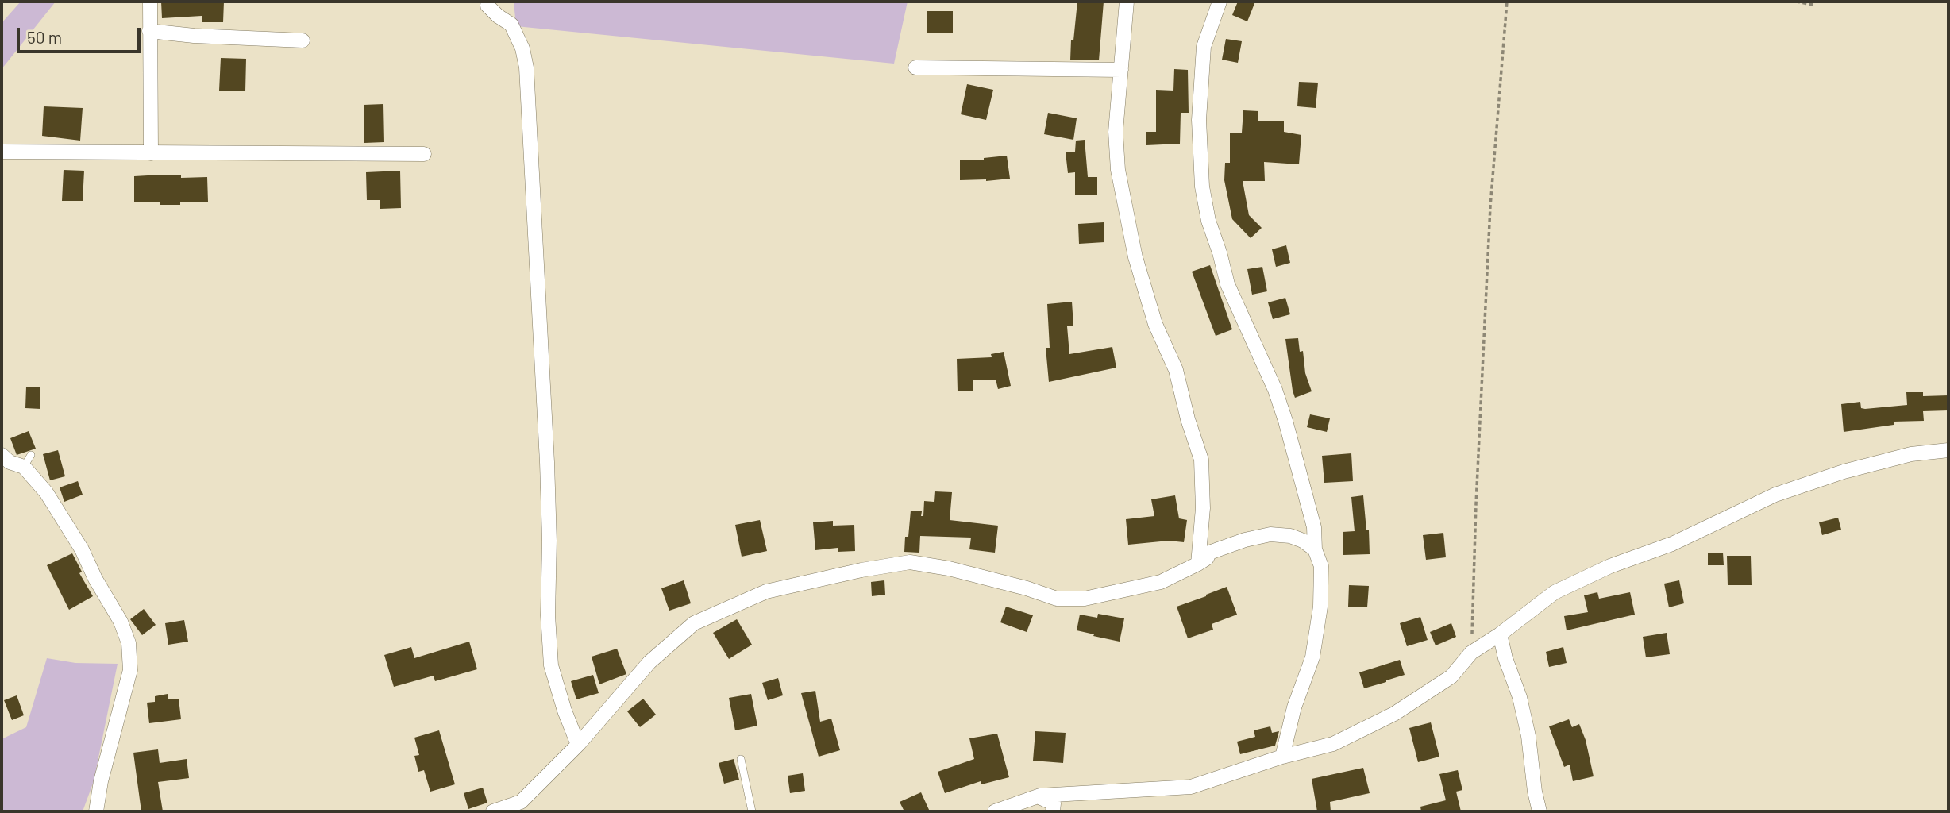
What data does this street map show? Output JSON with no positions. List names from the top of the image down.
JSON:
{
  "scale_bar": "50 m"
}
